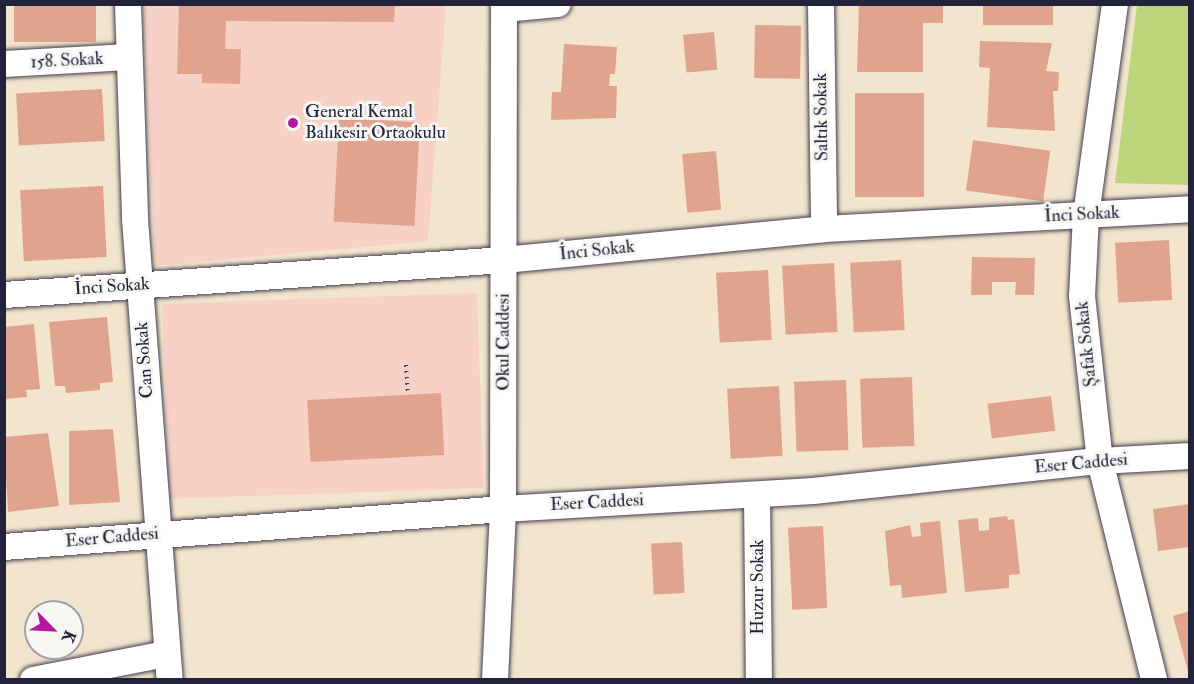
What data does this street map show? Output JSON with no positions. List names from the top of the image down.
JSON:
{
  "streets": {
    "street": [
      "158. Sokak",
      "Saltık Sokak",
      "İnci Sokak",
      "Okul Caddesi",
      "Şafak Sokak",
      "Can Sokak",
      "Eser Caddesi",
      "Huzur Sokak"
    ]
  },
  "crossings": [
    ["158. Sokak", "Can Sokak"],
    ["Saltık Sokak", "İnci Sokak"],
    ["İnci Sokak", "Okul Caddesi"],
    ["İnci Sokak", "Şafak Sokak"],
    ["İnci Sokak", "Can Sokak"],
    ["Okul Caddesi", "Eser Caddesi"],
    ["Şafak Sokak", "Eser Caddesi"],
    ["Can Sokak", "Eser Caddesi"],
    ["Eser Caddesi", "Huzur Sokak"]
  ],
  "places": ["General Kemal Balıkesir Ortaokulu"],
  "north": "bottom right"
}
